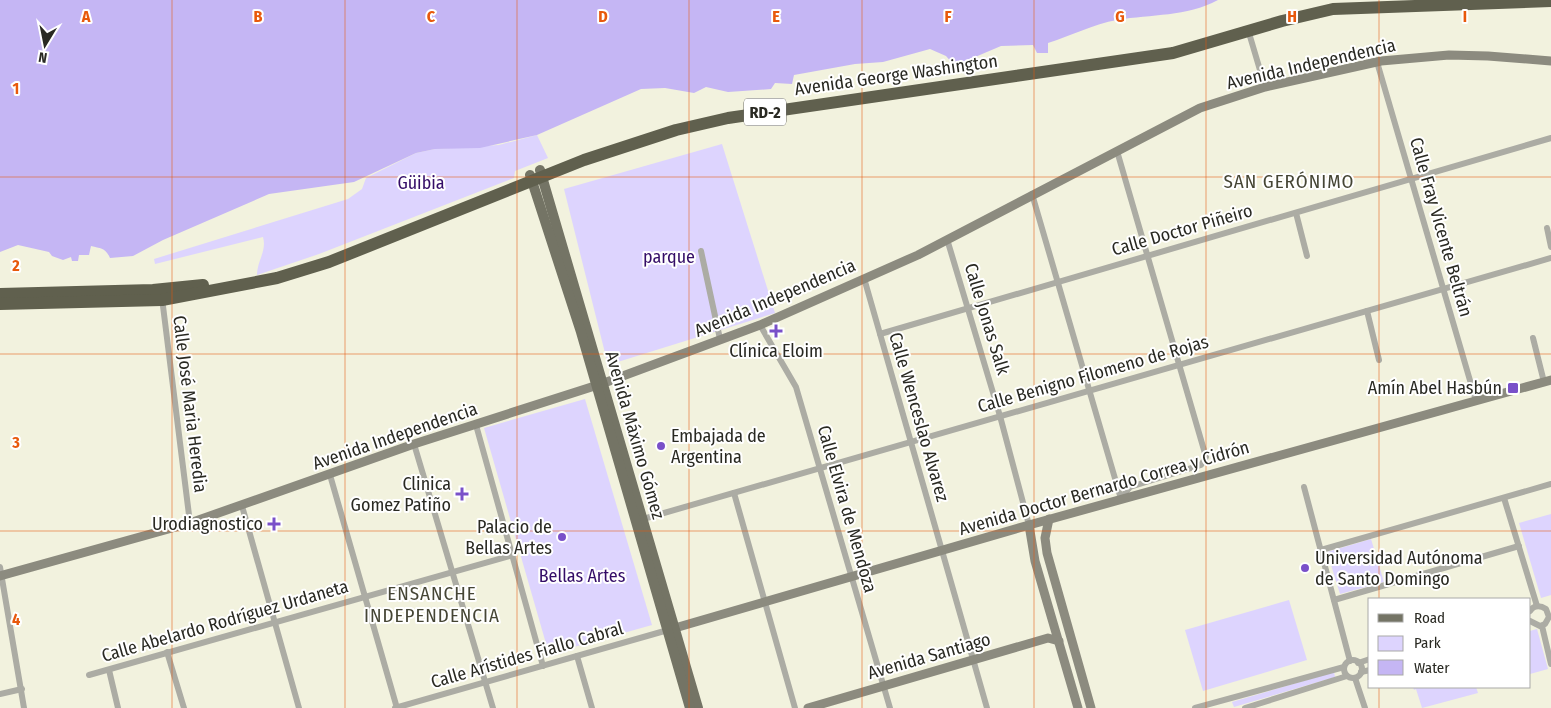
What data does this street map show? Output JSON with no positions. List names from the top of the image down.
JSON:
{
  "streets": {
    "highway": ["Avenida George Washington", "RD-2"],
    "main road": [
      "Avenida Independencia",
      "Avenida Máximo Gómez",
      "Avenida Doctor Bernardo Correa y Cidrón",
      "Avenida Santiago"
    ],
    "street": [
      "Calle Fray Vicente Beltrán",
      "Calle Doctor Piñeiro",
      "Calle Jonas Salk",
      "Calle Benigno Filomeno de Rojas",
      "Calle José Maria Heredia",
      "Calle Wenceslao Alvarez",
      "Calle Elvira de Mendoza",
      "Calle Abelardo Rodríguez Urdaneta",
      "Calle Arístides Fiallo Cabral"
    ]
  },
  "crossings": [
    ["Avenida Independencia", "Calle Fray Vicente Beltrán"],
    ["Avenida Independencia", "Calle Jonas Salk"],
    ["Avenida Independencia", "Calle José Maria Heredia"],
    ["Avenida Independencia", "Calle Wenceslao Alvarez"],
    ["Avenida Independencia", "Avenida Máximo Gómez"],
    ["Avenida Independencia", "Calle Elvira de Mendoza"],
    ["Avenida George Washington", "Calle José Maria Heredia"],
    ["Avenida George Washington", "Avenida Máximo Gómez"],
    ["Calle Fray Vicente Beltrán", "Calle Doctor Piñeiro"],
    ["Calle Fray Vicente Beltrán", "Calle Benigno Filomeno de Rojas"],
    ["Calle Fray Vicente Beltrán", "Avenida Doctor Bernardo Correa y Cidrón"],
    ["Calle Doctor Piñeiro", "Calle Jonas Salk"],
    ["Calle Doctor Piñeiro", "Calle Wenceslao Alvarez"],
    ["Calle Jonas Salk", "Calle Benigno Filomeno de Rojas"],
    ["Calle Jonas Salk", "Avenida Doctor Bernardo Correa y Cidrón"],
    ["Calle Benigno Filomeno de Rojas", "Calle Wenceslao Alvarez"],
    ["Calle Benigno Filomeno de Rojas", "Avenida Máximo Gómez"],
    ["Calle Benigno Filomeno de Rojas", "Calle Elvira de Mendoza"],
    ["Calle Wenceslao Alvarez", "Avenida Doctor Bernardo Correa y Cidrón"],
    ["Calle Wenceslao Alvarez", "Avenida Santiago"],
    ["Avenida Máximo Gómez", "Avenida Doctor Bernardo Correa y Cidrón"],
    ["Avenida Máximo Gómez", "Calle Arístides Fiallo Cabral"],
    ["Avenida Doctor Bernardo Correa y Cidrón", "Calle Elvira de Mendoza"],
    ["Avenida Doctor Bernardo Correa y Cidrón", "Calle Arístides Fiallo Cabral"],
    ["Calle Elvira de Mendoza", "Avenida Santiago"]
  ],
  "districts": ["SAN GERÓNIMO", "ENSANCHE INDEPENDENCIA"],
  "parks": ["Güibia", "parque", "Bellas Artes"],
  "places": {
    "health": ["Clínica Eloim", "Clinica Gomez Patiño", "Urodiagnostico"],
    "transit": ["Amín Abel Hasbún"],
    "other": ["Embajada de Argentina", "Palacio de Bellas Artes", "Universidad Autónoma de Santo Domingo"]
  },
  "legend": ["Road", "Park", "Water"],
  "north": "bottom",
  "grid": {
    "columns": [
      "A",
      "B",
      "C",
      "D",
      "E",
      "F",
      "G",
      "H",
      "I"
    ],
    "rows": [
      "1",
      "2",
      "3",
      "4"
    ]
  }
}
